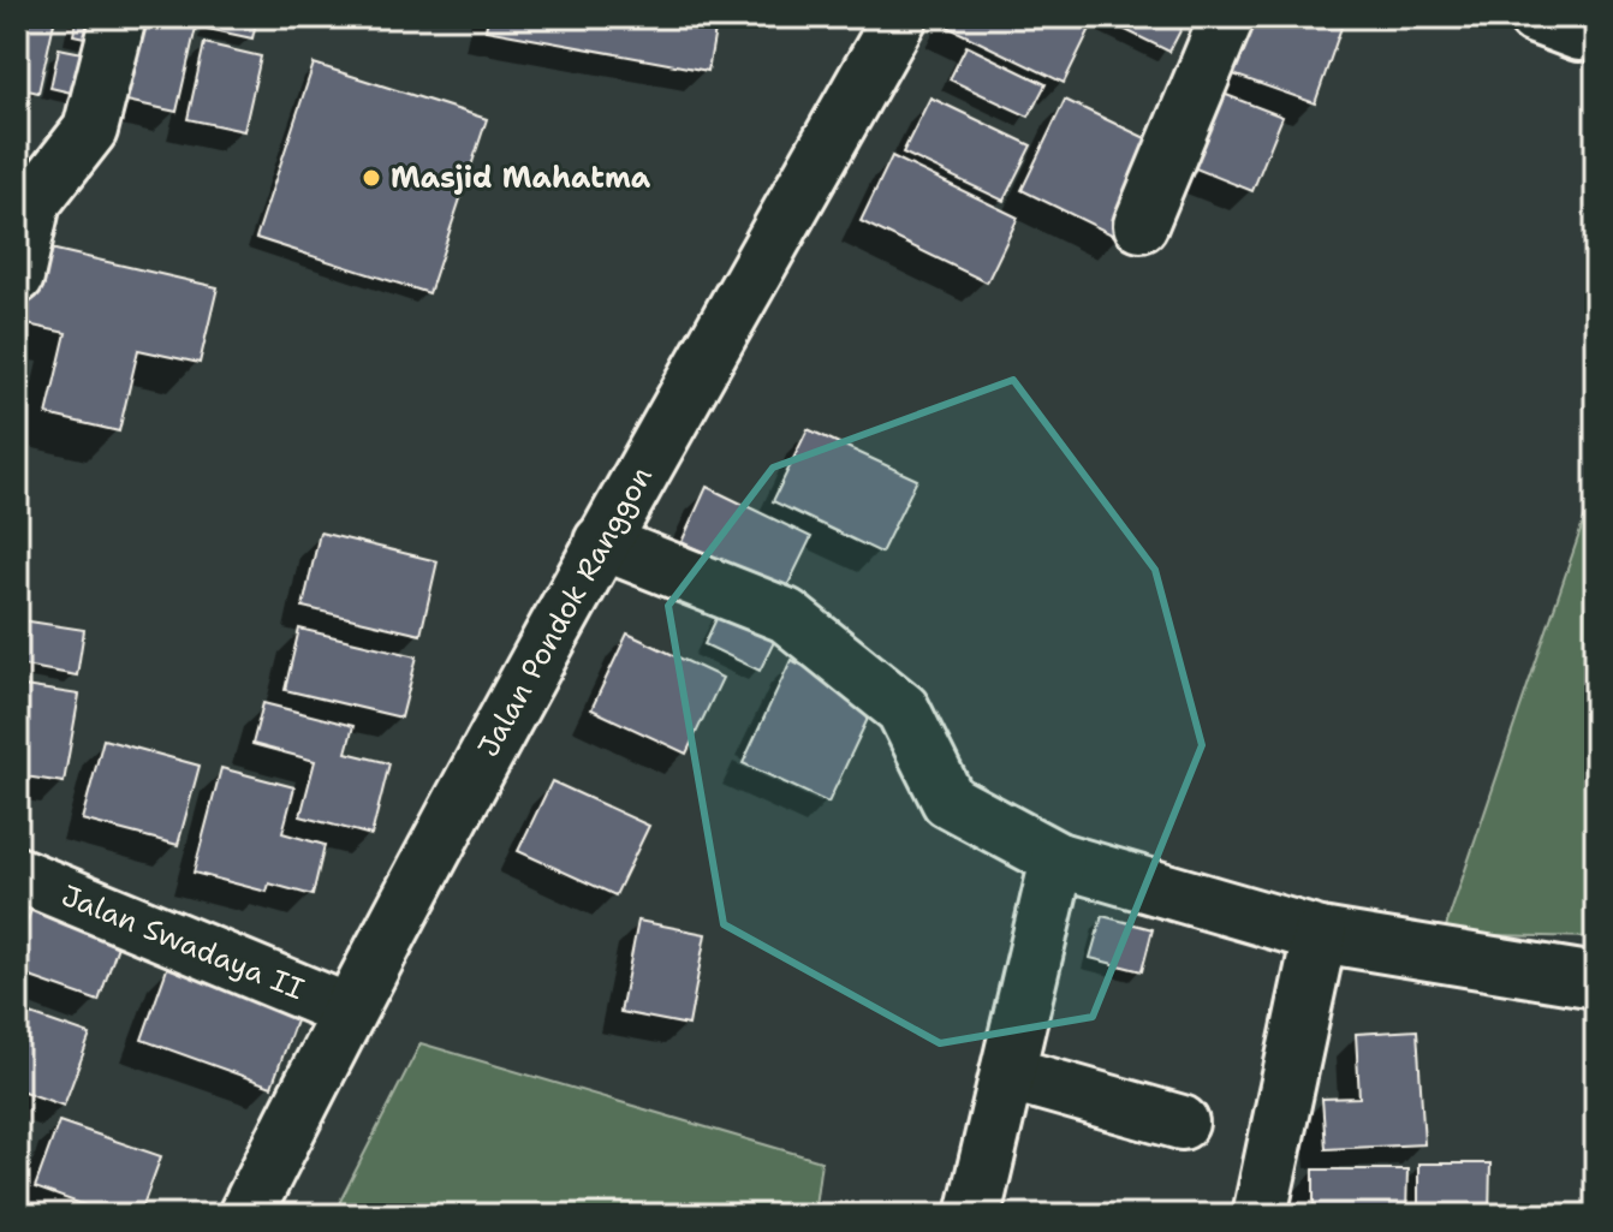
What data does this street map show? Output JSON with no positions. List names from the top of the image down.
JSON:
{
  "streets": {
    "street": ["Jalan Pondok Ranggon", "Jalan Swadaya II"]
  },
  "crossings": [
    ["Jalan Pondok Ranggon", "Jalan Swadaya II"]
  ],
  "places": ["Masjid Mahatma"]
}
